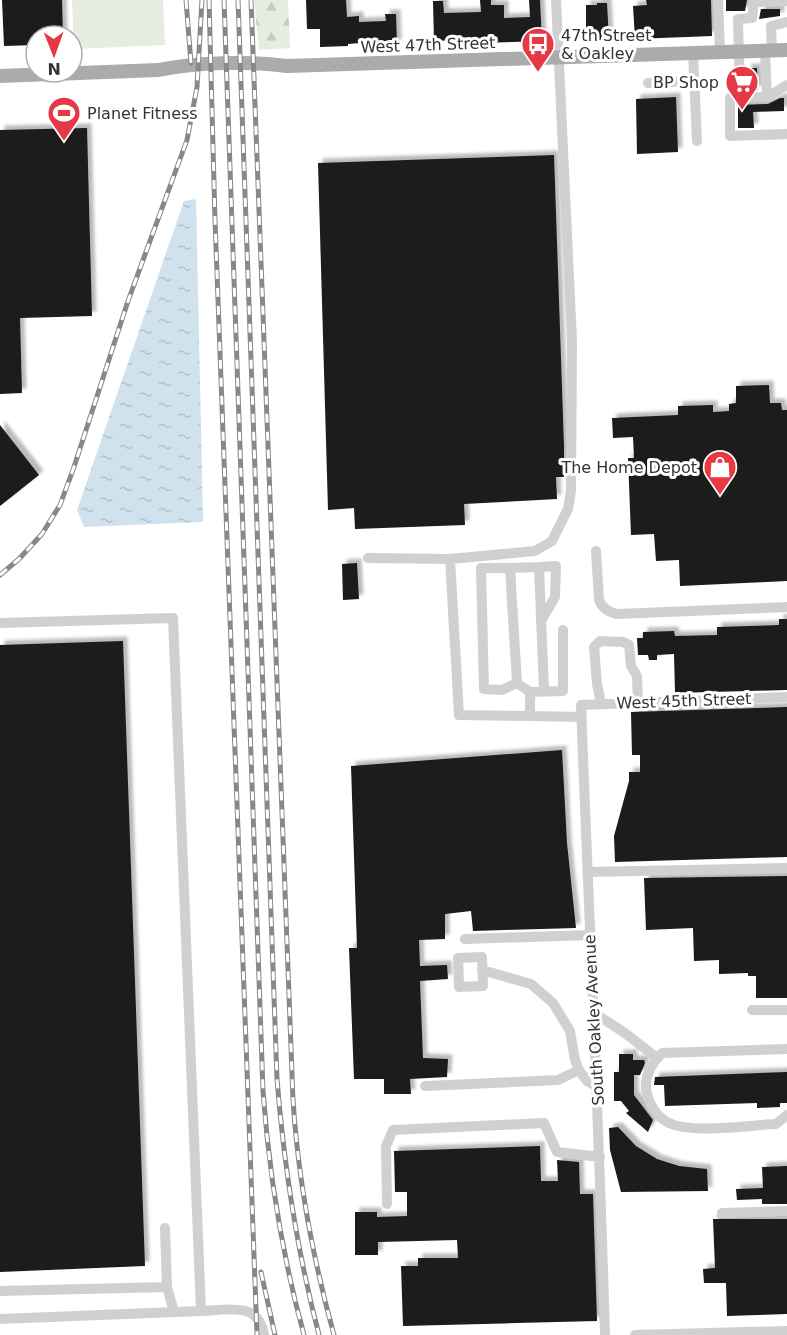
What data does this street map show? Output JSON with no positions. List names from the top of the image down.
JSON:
{
  "streets": {
    "main road": ["West 47th Street"],
    "street": ["West 45th Street", "South Oakley Avenue"]
  },
  "crossings": [
    ["West 45th Street", "South Oakley Avenue"]
  ],
  "places": {
    "bus stop": ["47th Street & Oakley"],
    "supermarket": ["BP Shop"],
    "sports": ["Planet Fitness"],
    "shop": ["The Home Depot"]
  },
  "north": "bottom"
}
